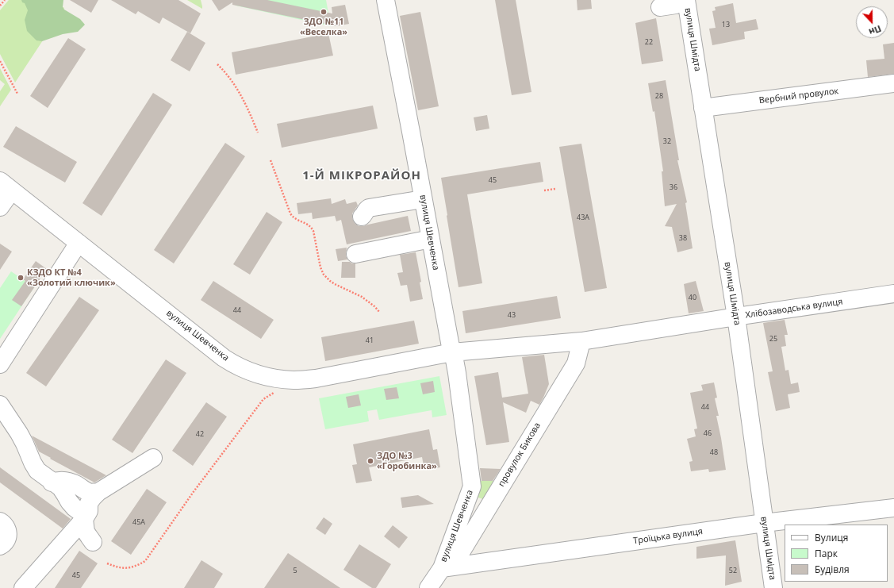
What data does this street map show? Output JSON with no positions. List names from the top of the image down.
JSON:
{
  "streets": {
    "street": [
      "вулиця Шмідта",
      "Вербний провулок",
      "вулиця Шевченка",
      "Хлібозаводська вулиця",
      "провулок Бикова",
      "Троїцька вулиця"
    ]
  },
  "crossings": [
    ["вулиця Шмідта", "Вербний провулок"],
    ["вулиця Шмідта", "Хлібозаводська вулиця"],
    ["вулиця Шмідта", "Троїцька вулиця"],
    ["вулиця Шевченка", "Хлібозаводська вулиця"],
    ["вулиця Шевченка", "провулок Бикова"],
    ["вулиця Шевченка", "Троїцька вулиця"],
    ["Хлібозаводська вулиця", "провулок Бикова"],
    ["провулок Бикова", "Троїцька вулиця"]
  ],
  "districts": ["1-Й МІКРОРАЙОН"],
  "places": ["ЗДО №11 «Веселка»", "КЗДО КТ №4 «Золотий ключик»", "ЗДО №3 «Горобинка»"],
  "house_numbers": [
    "13",
    "22",
    "28",
    "32",
    "45",
    "36",
    "43А",
    "38",
    "40",
    "44",
    "43",
    "25",
    "41",
    "44",
    "46",
    "42",
    "48",
    "45А",
    "5",
    "52",
    "45"
  ],
  "legend": ["Вулиця", "Парк", "Будівля"],
  "north": "bottom"
}
